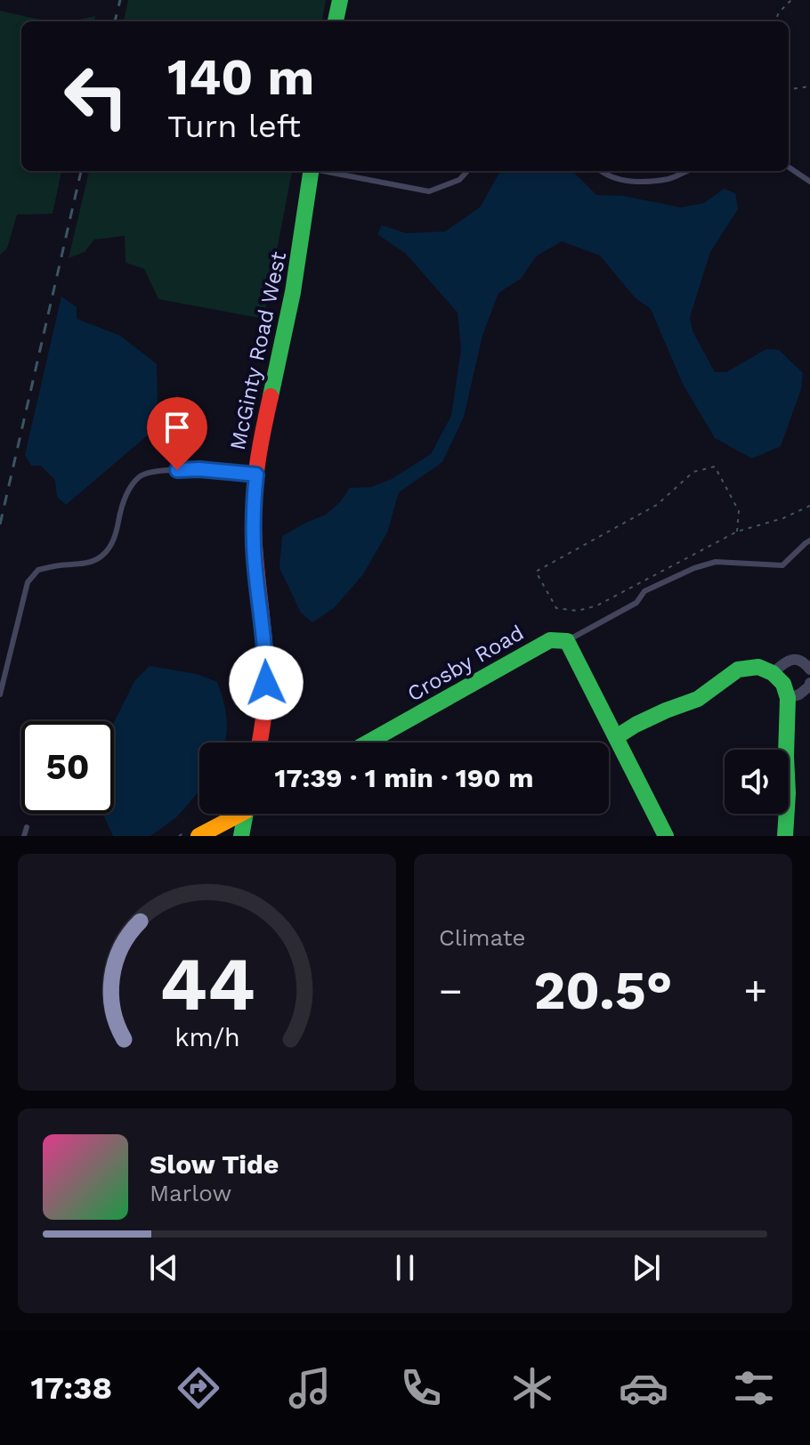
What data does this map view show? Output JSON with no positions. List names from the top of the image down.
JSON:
{
  "streets": {
    "street": ["McGinty Road West", "Crosby Road"]
  },
  "page": {
    "turn": ["140 m", "Turn left"],
    "limit": "50",
    "trip": "17:39 · 1 min · 190 m",
    "tile": "Climate",
    "heat": ["−", "20.5°", "+"],
    "song": ["Slow Tide", "Marlow"],
    "tabs": "17:38",
    "gauge": ["44", "km/h"]
  }
}
